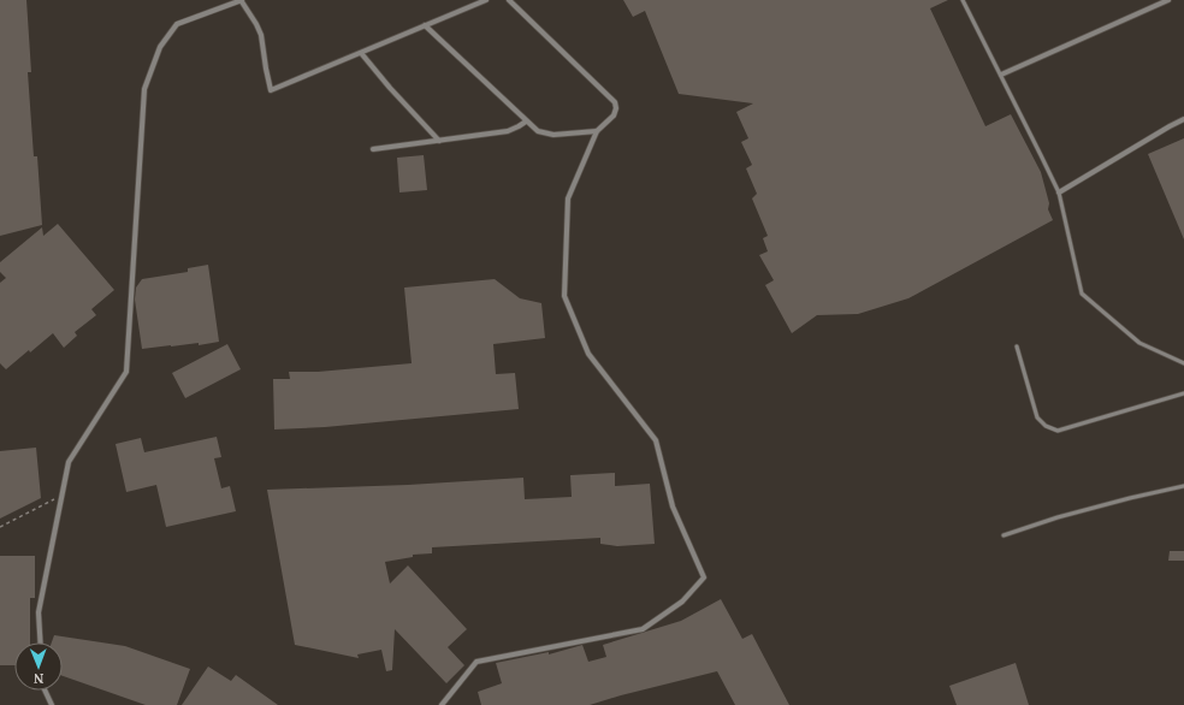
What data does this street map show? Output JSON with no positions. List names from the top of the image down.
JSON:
{
  "north": "bottom"
}
